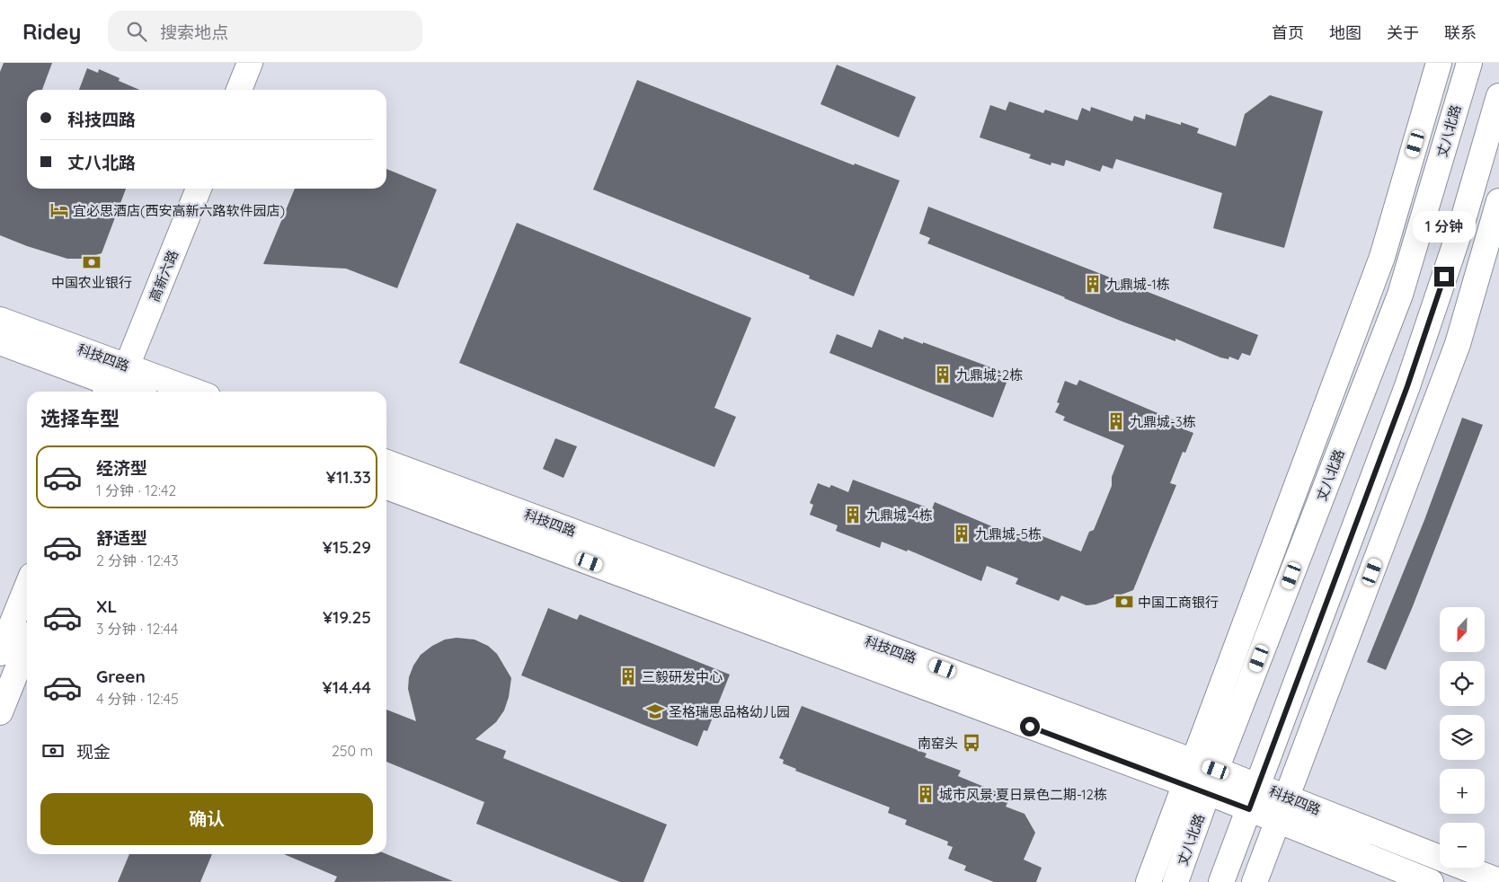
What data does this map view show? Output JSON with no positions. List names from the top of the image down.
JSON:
{
  "streets": {
    "main road": ["丈八北路", "高新六路", "科技四路"]
  },
  "crossings": [
    ["丈八北路", "科技四路"],
    ["高新六路", "科技四路"]
  ],
  "places": {
    "hotel": ["宜必思酒店(西安高新六路软件园店)"],
    "bank": ["中国农业银行", "中国工商银行"],
    "building": [
      "九鼎城-1栋",
      "九鼎城-2栋",
      "九鼎城-3栋",
      "九鼎城-4栋",
      "九鼎城-5栋",
      "三毅研发中心",
      "城市风景·夏日景色二期-12栋"
    ],
    "school or university": ["圣格瑞思品格幼儿园"],
    "bus stop": ["南窑头"]
  },
  "north": "bottom",
  "page": {
    "header": "Ridey",
    "search": "搜索地点",
    "nav": [
      "首页",
      "地图",
      "关于",
      "联系"
    ],
    "banner": ["科技四路", "丈八北路"],
    "bubble": "1 分钟",
    "heading": "选择车型",
    "list": [
      {
        "name": "经济型",
        "note": "1 分钟 · 12:42",
        "value": "¥11.33"
      },
      {
        "name": "舒适型",
        "note": "2 分钟 · 12:43",
        "value": "¥15.29"
      },
      {
        "name": "XL",
        "note": "3 分钟 · 12:44",
        "value": "¥19.25"
      },
      {
        "name": "Green",
        "note": "4 分钟 · 12:45",
        "value": "¥14.44"
      }
    ],
    "map_buttons": ["+", "−"],
    "pay": ["现金", "250 m"],
    "buttons": "确认"
  }
}
